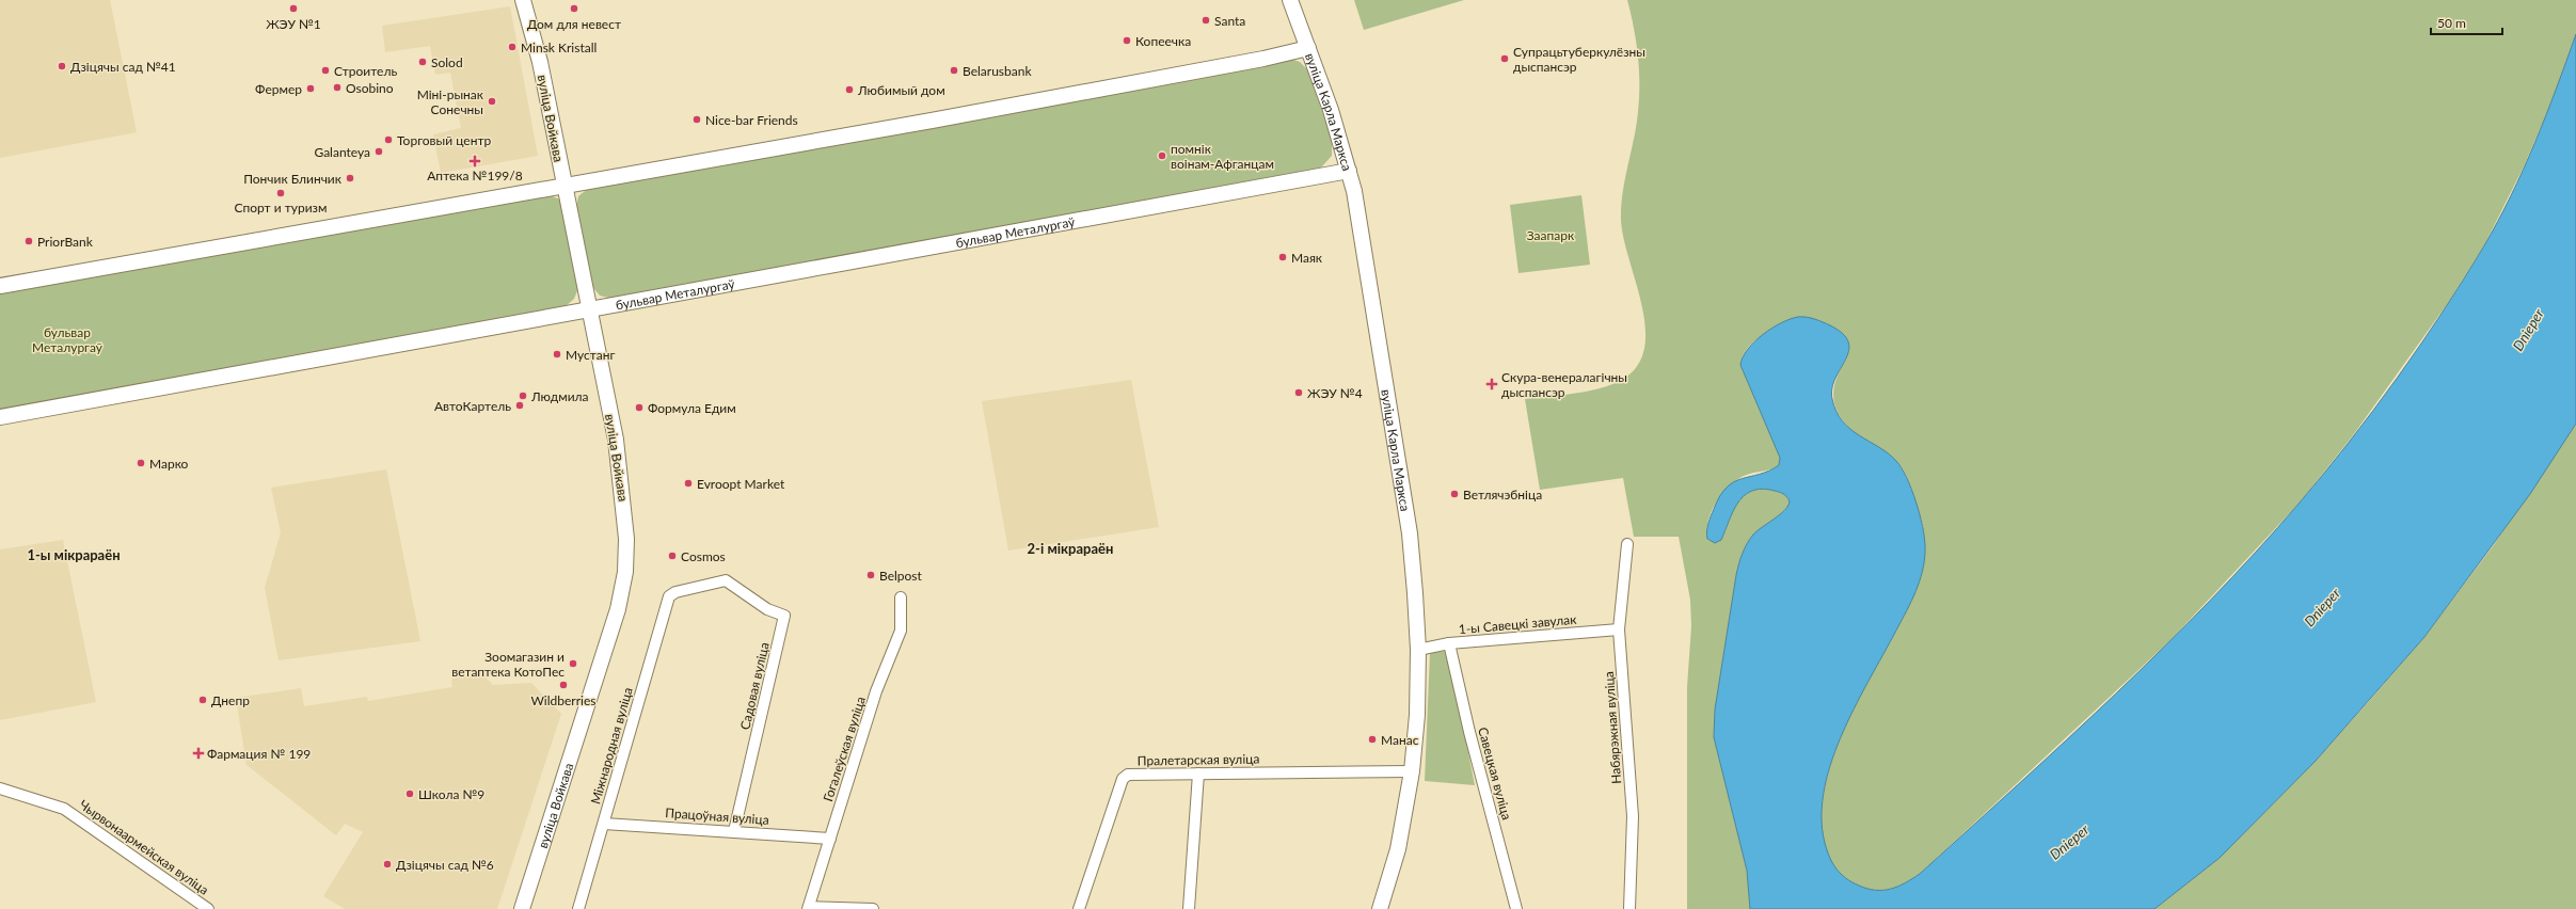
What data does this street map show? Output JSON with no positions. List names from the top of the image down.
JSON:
{
  "streets": {
    "main road": ["вуліца Карла Маркса", "вуліца Войкава", "бульвар Металургаў"],
    "street": [
      "1-ы Савецкі завулак",
      "Садовая вуліца",
      "Набярэжная вуліца",
      "Міжнародная вуліца",
      "Гогалеўская вуліца",
      "Пралетарская вуліца",
      "Савецкая вуліца",
      "Працоўная вуліца",
      "Чырвонаармейская вуліца"
    ]
  },
  "crossings": [
    ["вуліца Карла Маркса", "бульвар Металургаў"],
    ["вуліца Карла Маркса", "1-ы Савецкі завулак"],
    ["вуліца Карла Маркса", "Пралетарская вуліца"],
    ["вуліца Войкава", "бульвар Металургаў"],
    ["1-ы Савецкі завулак", "Набярэжная вуліца"],
    ["1-ы Савецкі завулак", "Савецкая вуліца"],
    ["Садовая вуліца", "Міжнародная вуліца"],
    ["Садовая вуліца", "Працоўная вуліца"],
    ["Міжнародная вуліца", "Працоўная вуліца"],
    ["Гогалеўская вуліца", "Працоўная вуліца"]
  ],
  "districts": ["2-і мікрараён", "1-ы мікрараён"],
  "water": ["Dnieper"],
  "parks": ["Заапарк", "бульвар Металургаў"],
  "places": {
    "other": [
      "ЖЭУ №1",
      "Дом для невест",
      "Santa",
      "Копеечка",
      "Minsk Kristall",
      "Супрацьтуберкулёзны дыспансэр",
      "Solod",
      "Дзіцячы сад №41",
      "Строитель",
      "Belarusbank",
      "Osobino",
      "Фермер",
      "Любимый дом",
      "Міні-рынак Сонечны",
      "Nice-bar Friends",
      "Торговый центр",
      "Galanteya",
      "помнік воінам-Афганцам",
      "Пончик Блинчик",
      "Спорт и туризм",
      "PriorBank",
      "Маяк",
      "Мустанг",
      "ЖЭУ №4",
      "Людмила",
      "АвтоКартель",
      "Формула Едим",
      "Марко",
      "Evroopt Market",
      "Ветлячэбніца",
      "Cosmos",
      "Belpost",
      "Зоомагазин и ветаптека КотоПес",
      "Wildberries",
      "Днепр",
      "Манас",
      "Школа №9",
      "Дзіцячы сад №6"
    ],
    "health": ["Аптека №199/8", "Скура-венералагічны дыспансэр", "Фармация № 199"]
  },
  "scale_bar": "50 m"
}
